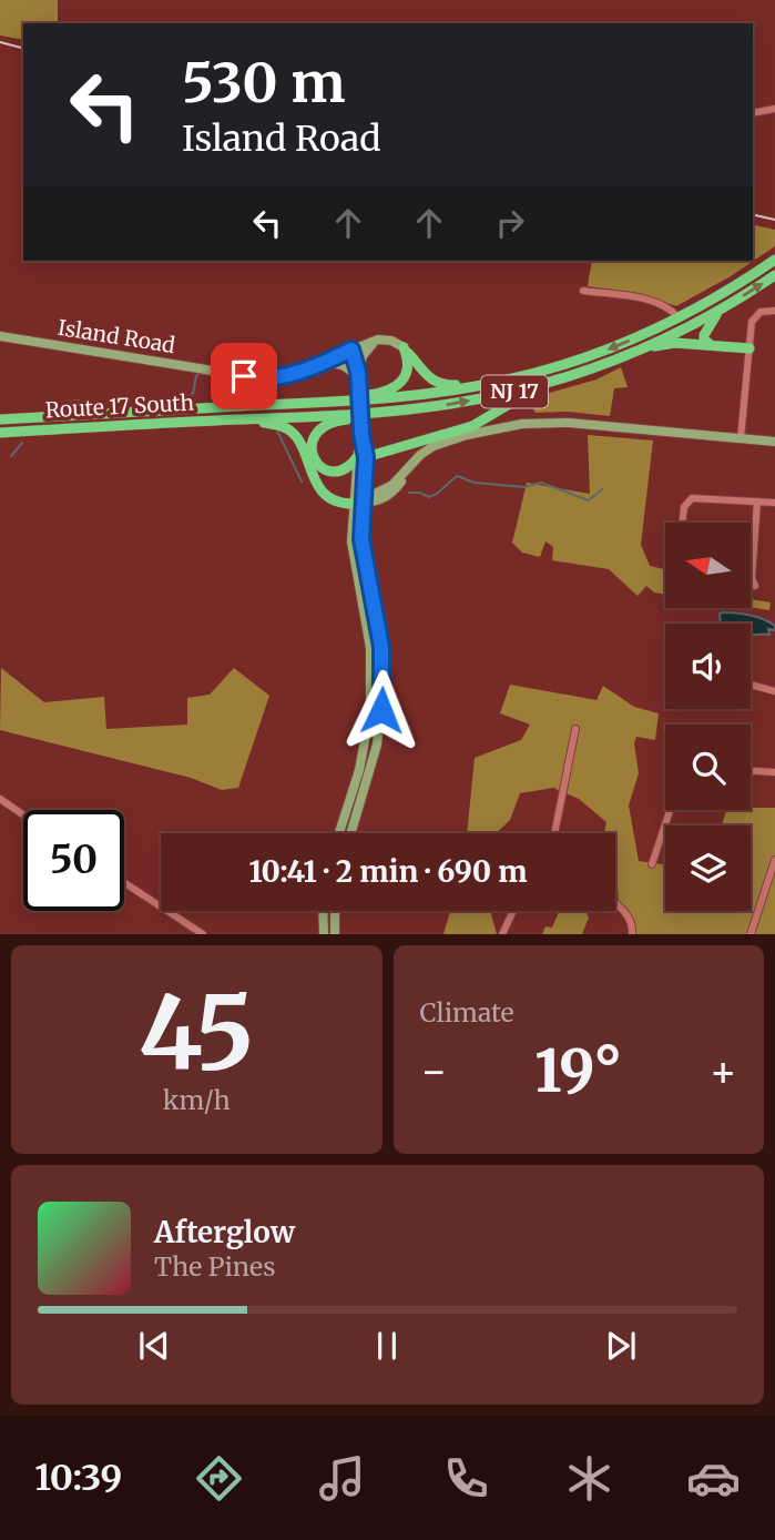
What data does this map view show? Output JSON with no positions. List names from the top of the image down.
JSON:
{
  "streets": {
    "highway": ["NJ 17", "Route 17 South"],
    "main road": ["Island Road"]
  },
  "crossings": [
    ["NJ 17", "Route 17 South"]
  ],
  "north": "left",
  "page": {
    "turn": ["530 m", "Island Road"],
    "limit": "50",
    "trip": "10:41 · 2 min · 690 m",
    "tile": [
      ["45", "km/h"],
      "Climate"
    ],
    "heat": ["−", "19°", "+"],
    "song": ["Afterglow", "The Pines"],
    "tabs": "10:39"
  }
}
